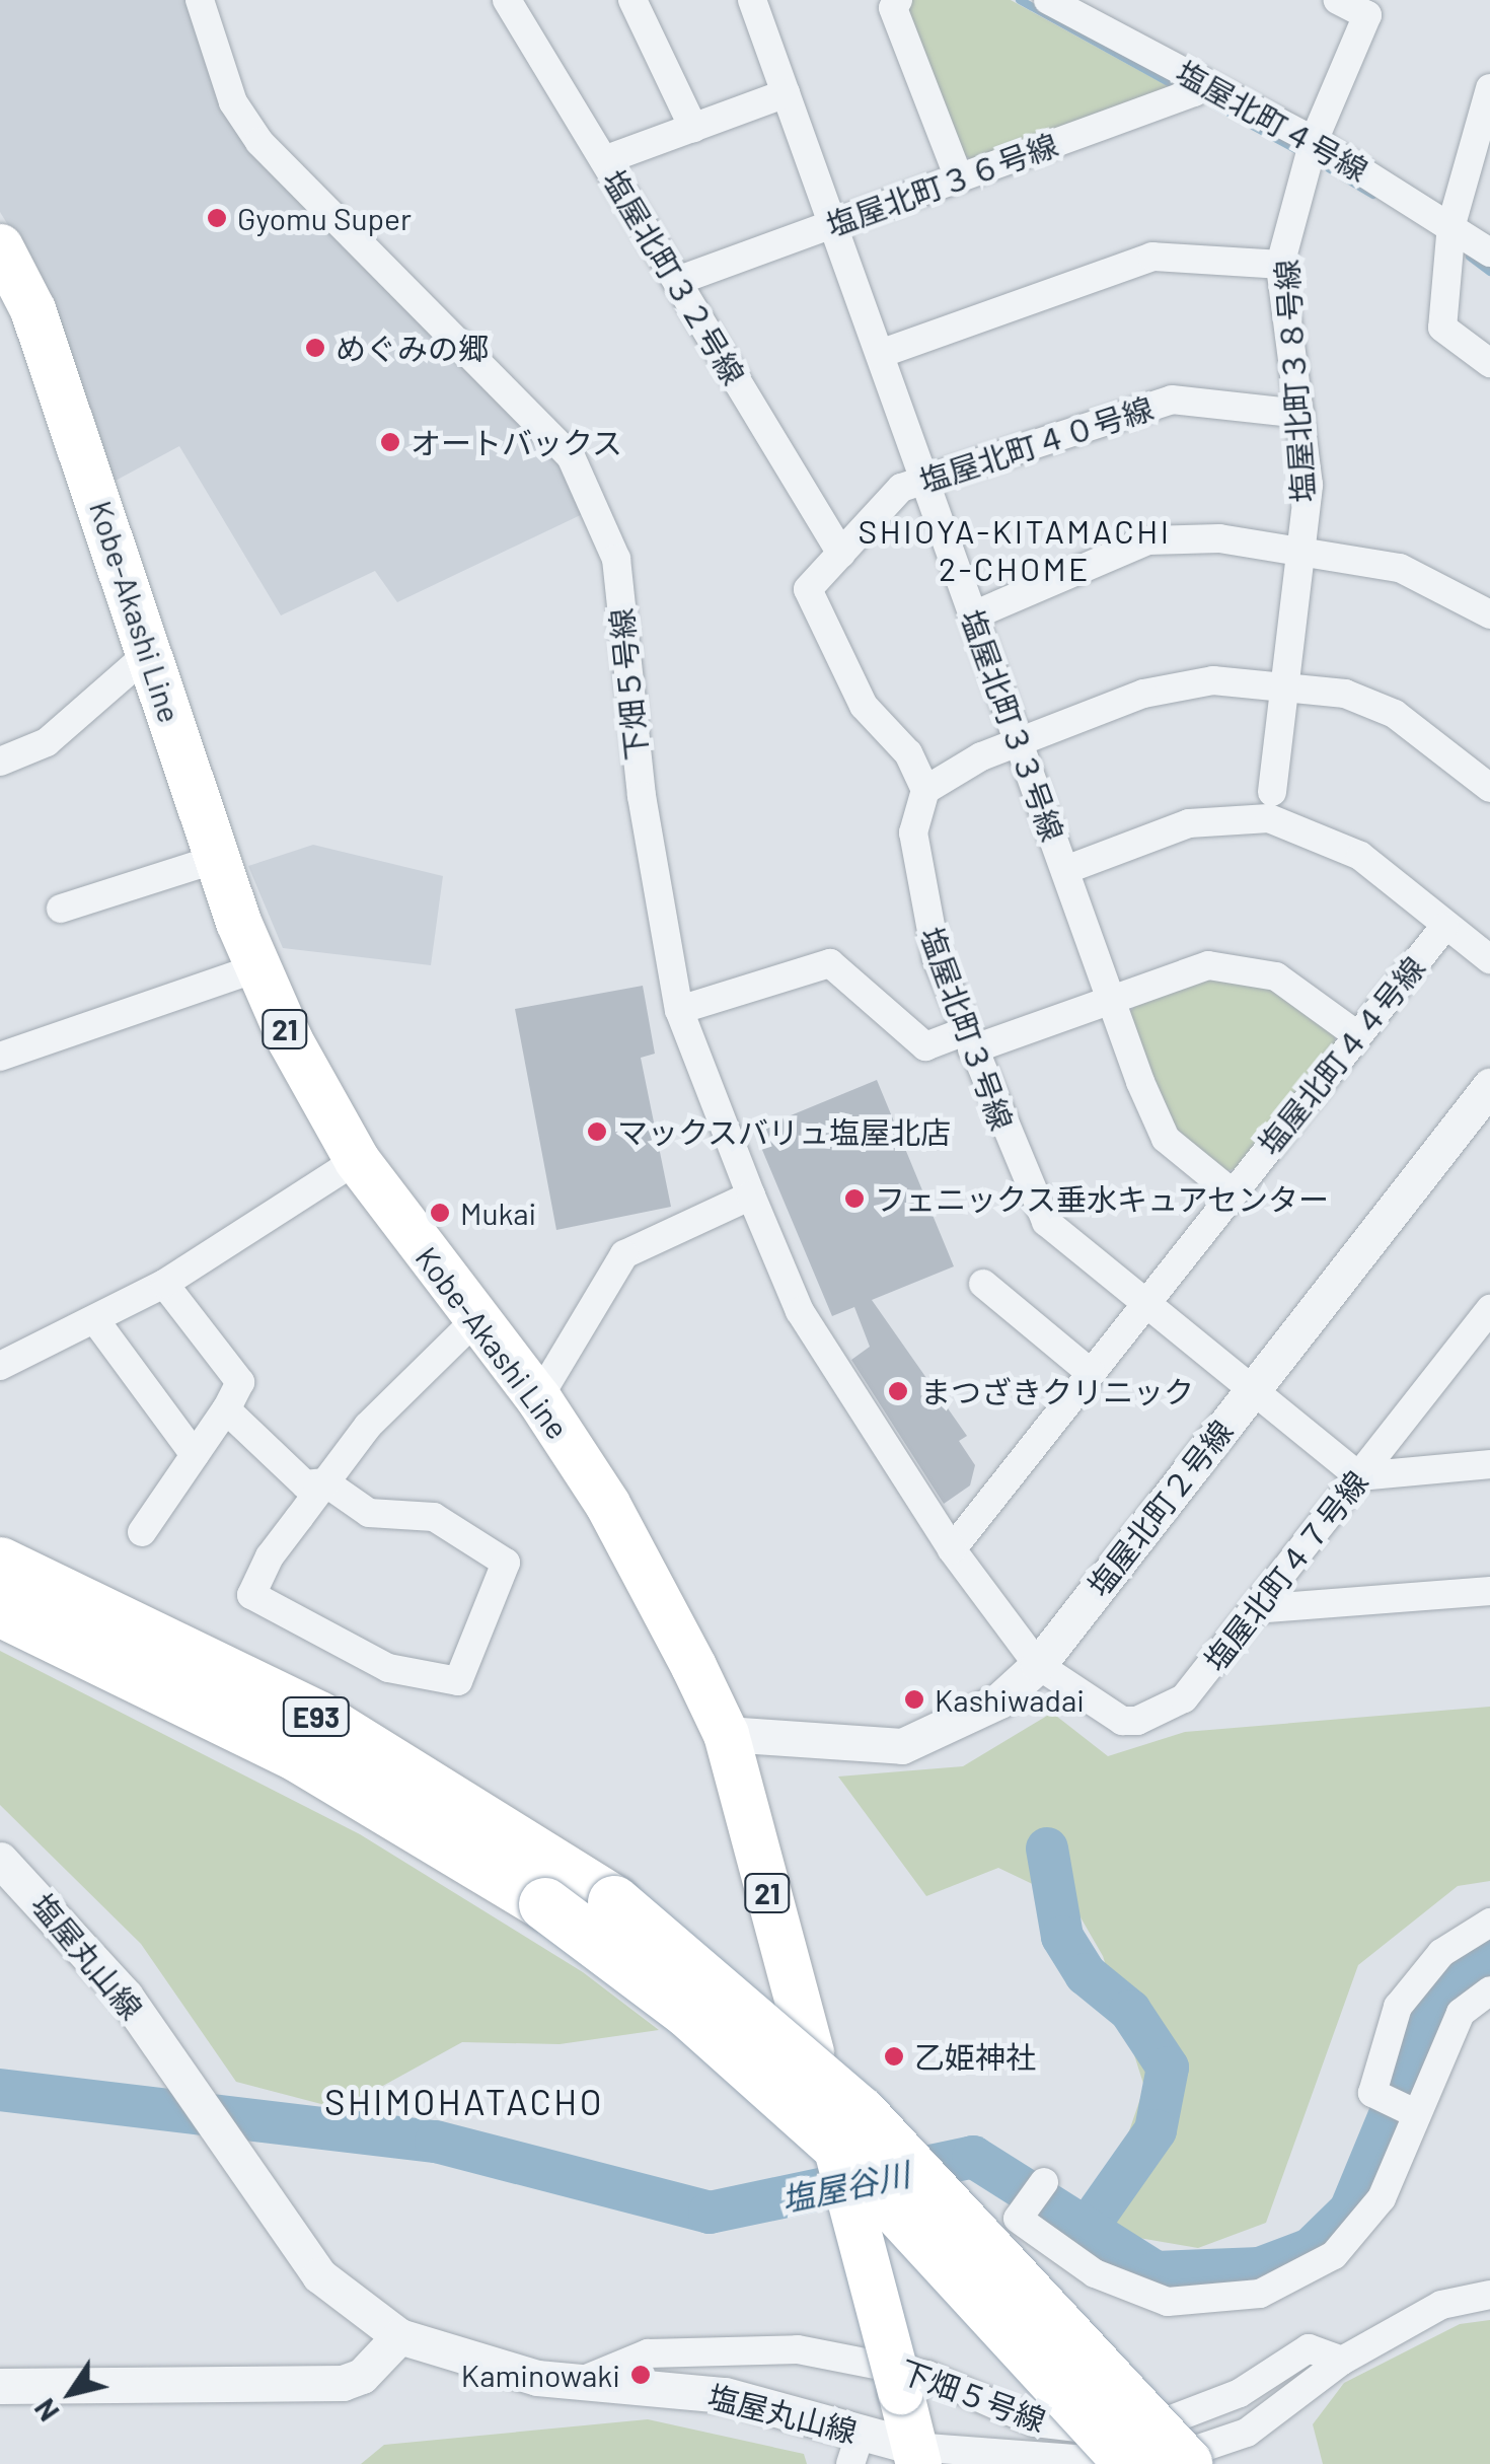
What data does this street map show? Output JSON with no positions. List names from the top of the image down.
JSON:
{
  "streets": {
    "highway": ["E93"],
    "main road": ["Kobe-Akashi Line", "21"],
    "street": [
      "塩屋北町４号線",
      "塩屋北町３６号線",
      "塩屋北町３２号線",
      "塩屋北町３８号線",
      "塩屋北町４０号線",
      "下畑５号線",
      "塩屋北町３３号線",
      "塩屋北町３号線",
      "塩屋北町４４号線",
      "塩屋北町２号線",
      "塩屋北町４７号線",
      "塩屋丸山線"
    ]
  },
  "crossings": [
    ["塩屋北町４号線", "塩屋北町３６号線"],
    ["塩屋北町４号線", "塩屋北町３８号線"],
    ["塩屋北町３６号線", "塩屋北町３２号線"],
    ["塩屋北町３６号線", "塩屋北町３３号線"],
    ["塩屋北町３２号線", "塩屋北町４０号線"],
    ["塩屋北町３８号線", "塩屋北町４０号線"],
    ["塩屋北町４０号線", "塩屋北町３３号線"],
    ["塩屋北町４０号線", "塩屋北町３号線"],
    ["Kobe-Akashi Line", "塩屋北町２号線"],
    ["Kobe-Akashi Line", "塩屋丸山線"],
    ["下畑５号線", "塩屋北町４４号線"],
    ["下畑５号線", "塩屋丸山線"],
    ["塩屋北町３３号線", "塩屋北町４４号線"],
    ["塩屋北町３号線", "塩屋北町４４号線"],
    ["塩屋北町３号線", "塩屋北町２号線"],
    ["塩屋北町３号線", "塩屋北町４７号線"],
    ["塩屋北町２号線", "塩屋北町４７号線"]
  ],
  "districts": ["SHIOYA-KITAMACHI 2-CHOME", "SHIMOHATACHO"],
  "water": ["塩屋谷川"],
  "places": [
    "Gyomu Super",
    "めぐみの郷",
    "オートバックス",
    "マックスバリュ塩屋北店",
    "フェニックス垂水キュアセンター",
    "Mukai",
    "まつざきクリニック",
    "Kashiwadai",
    "乙姫神社",
    "Kaminowaki"
  ],
  "north": "bottom left"
}
